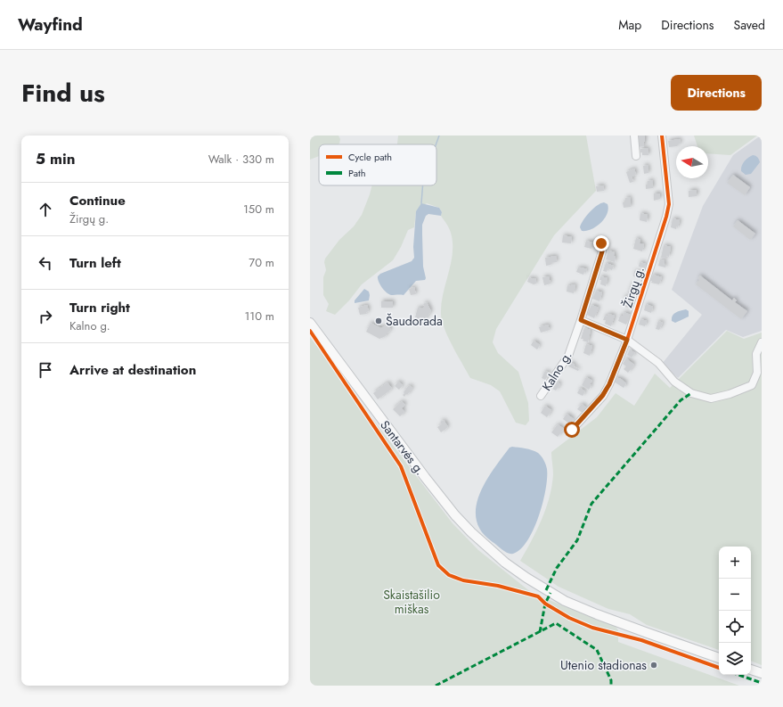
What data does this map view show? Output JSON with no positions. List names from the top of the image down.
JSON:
{
  "streets": {
    "main road": ["Santarvės g."],
    "street": ["Žirgų g.", "Kalno g."]
  },
  "parks": ["Skaistašilio miškas"],
  "places": ["Šaudorada", "Utenio stadionas"],
  "legend": ["Cycle path", "Path"],
  "north": "left",
  "page": {
    "header": "Wayfind",
    "nav": ["Map", "Directions", "Saved"],
    "title": "Find us",
    "buttons": "Directions",
    "heading": ["5 min", "Walk · 330 m"],
    "list": [
      ["Continue", "Žirgų g.", "150 m"],
      ["Turn left", "70 m"],
      ["Turn right", "Kalno g.", "110 m"],
      "Arrive at destination"
    ],
    "map_buttons": ["+", "−"]
  }
}
